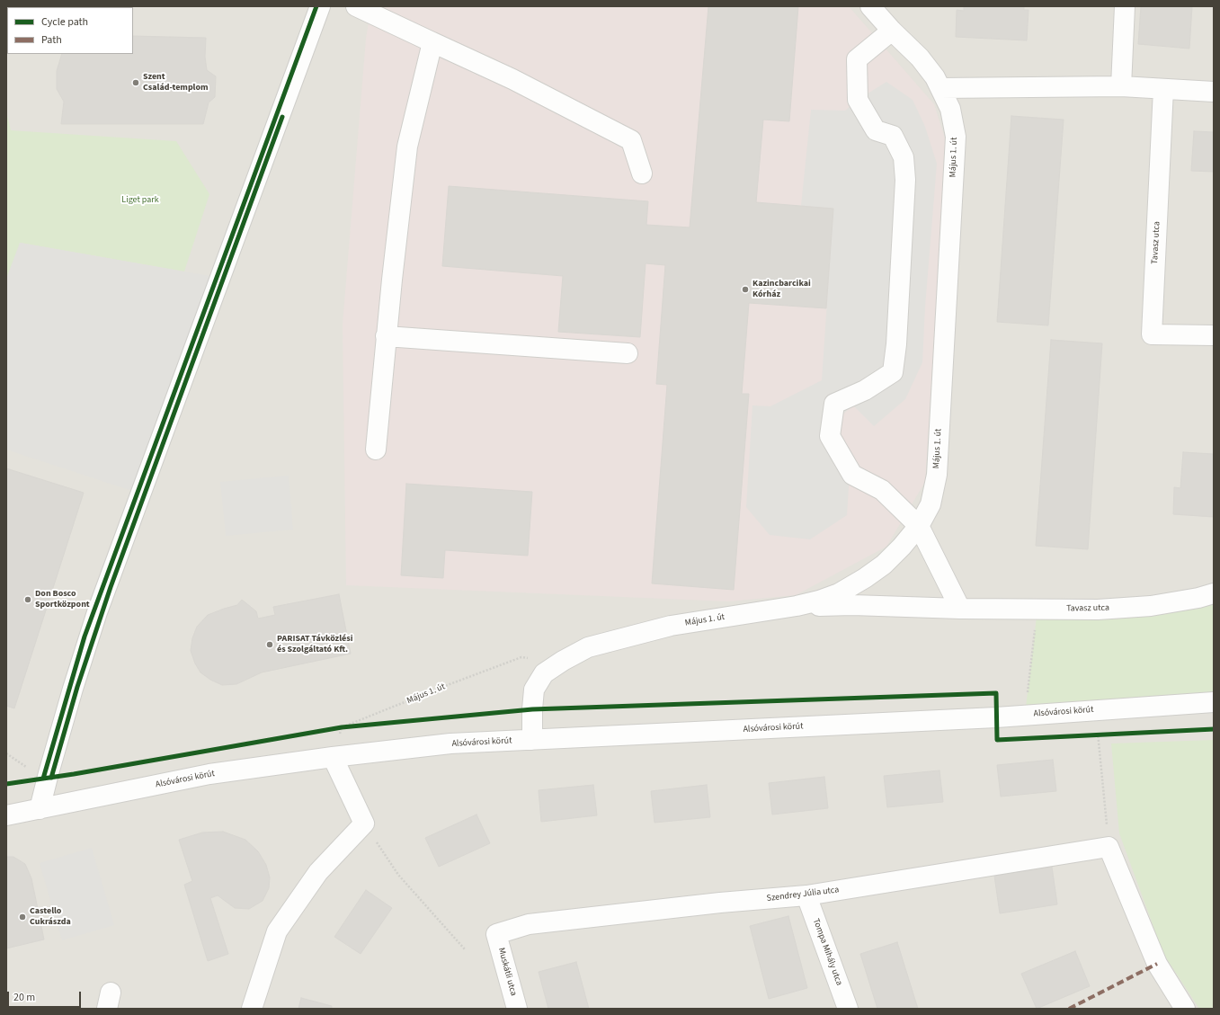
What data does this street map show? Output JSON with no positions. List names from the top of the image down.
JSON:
{
  "streets": {
    "street": [
      "Május 1. út",
      "Tavasz utca",
      "Alsóvárosi körút",
      "Szendrey Júlia utca",
      "Tompa Mihály utca",
      "Muskátli utca"
    ]
  },
  "crossings": [
    ["Május 1. út", "Tavasz utca"],
    ["Május 1. út", "Alsóvárosi körút"],
    ["Szendrey Júlia utca", "Tompa Mihály utca"],
    ["Szendrey Júlia utca", "Muskátli utca"]
  ],
  "parks": ["Liget park"],
  "places": [
    "Szent Család-templom",
    "Kazincbarcikai Kórház",
    "Don Bosco Sportközpont",
    "PARISAT Távközlési és Szolgáltató Kft.",
    "Castello Cukrászda"
  ],
  "legend": ["Cycle path", "Path"],
  "scale_bar": "20 m"
}
